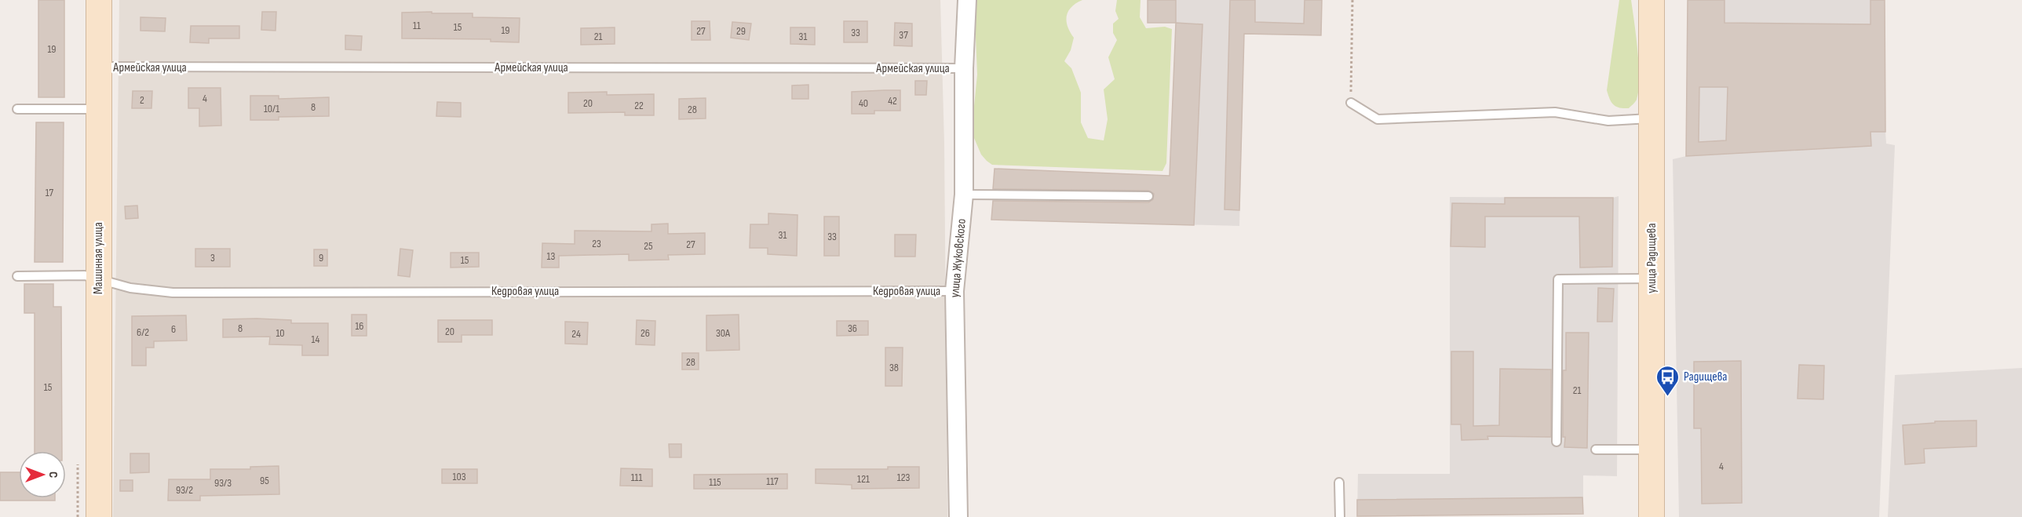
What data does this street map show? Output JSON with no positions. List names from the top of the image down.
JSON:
{
  "streets": {
    "street": ["Машинная улица", "улица Жуковского", "улица Радищева"],
    "lane": ["Армейская улица", "Кедровая улица"]
  },
  "crossings": [
    ["Армейская улица", "Машинная улица"],
    ["Армейская улица", "улица Жуковского"],
    ["Машинная улица", "Кедровая улица"],
    ["улица Жуковского", "Кедровая улица"]
  ],
  "places": {
    "bus stop": ["Радищева"]
  },
  "house_numbers": [
    "11",
    "15",
    "19",
    "27",
    "29",
    "33",
    "37",
    "21",
    "31",
    "19",
    "4",
    "2",
    "42",
    "20",
    "40",
    "22",
    "8",
    "10/1",
    "28",
    "17",
    "31",
    "33",
    "23",
    "27",
    "25",
    "13",
    "3",
    "9",
    "15",
    "16",
    "8",
    "36",
    "6",
    "20",
    "6/2",
    "10",
    "26",
    "30А",
    "24",
    "14",
    "28",
    "38",
    "15",
    "21",
    "4",
    "103",
    "111",
    "123",
    "121",
    "95",
    "117",
    "115",
    "93/3",
    "93/2"
  ],
  "north": "right"
}
